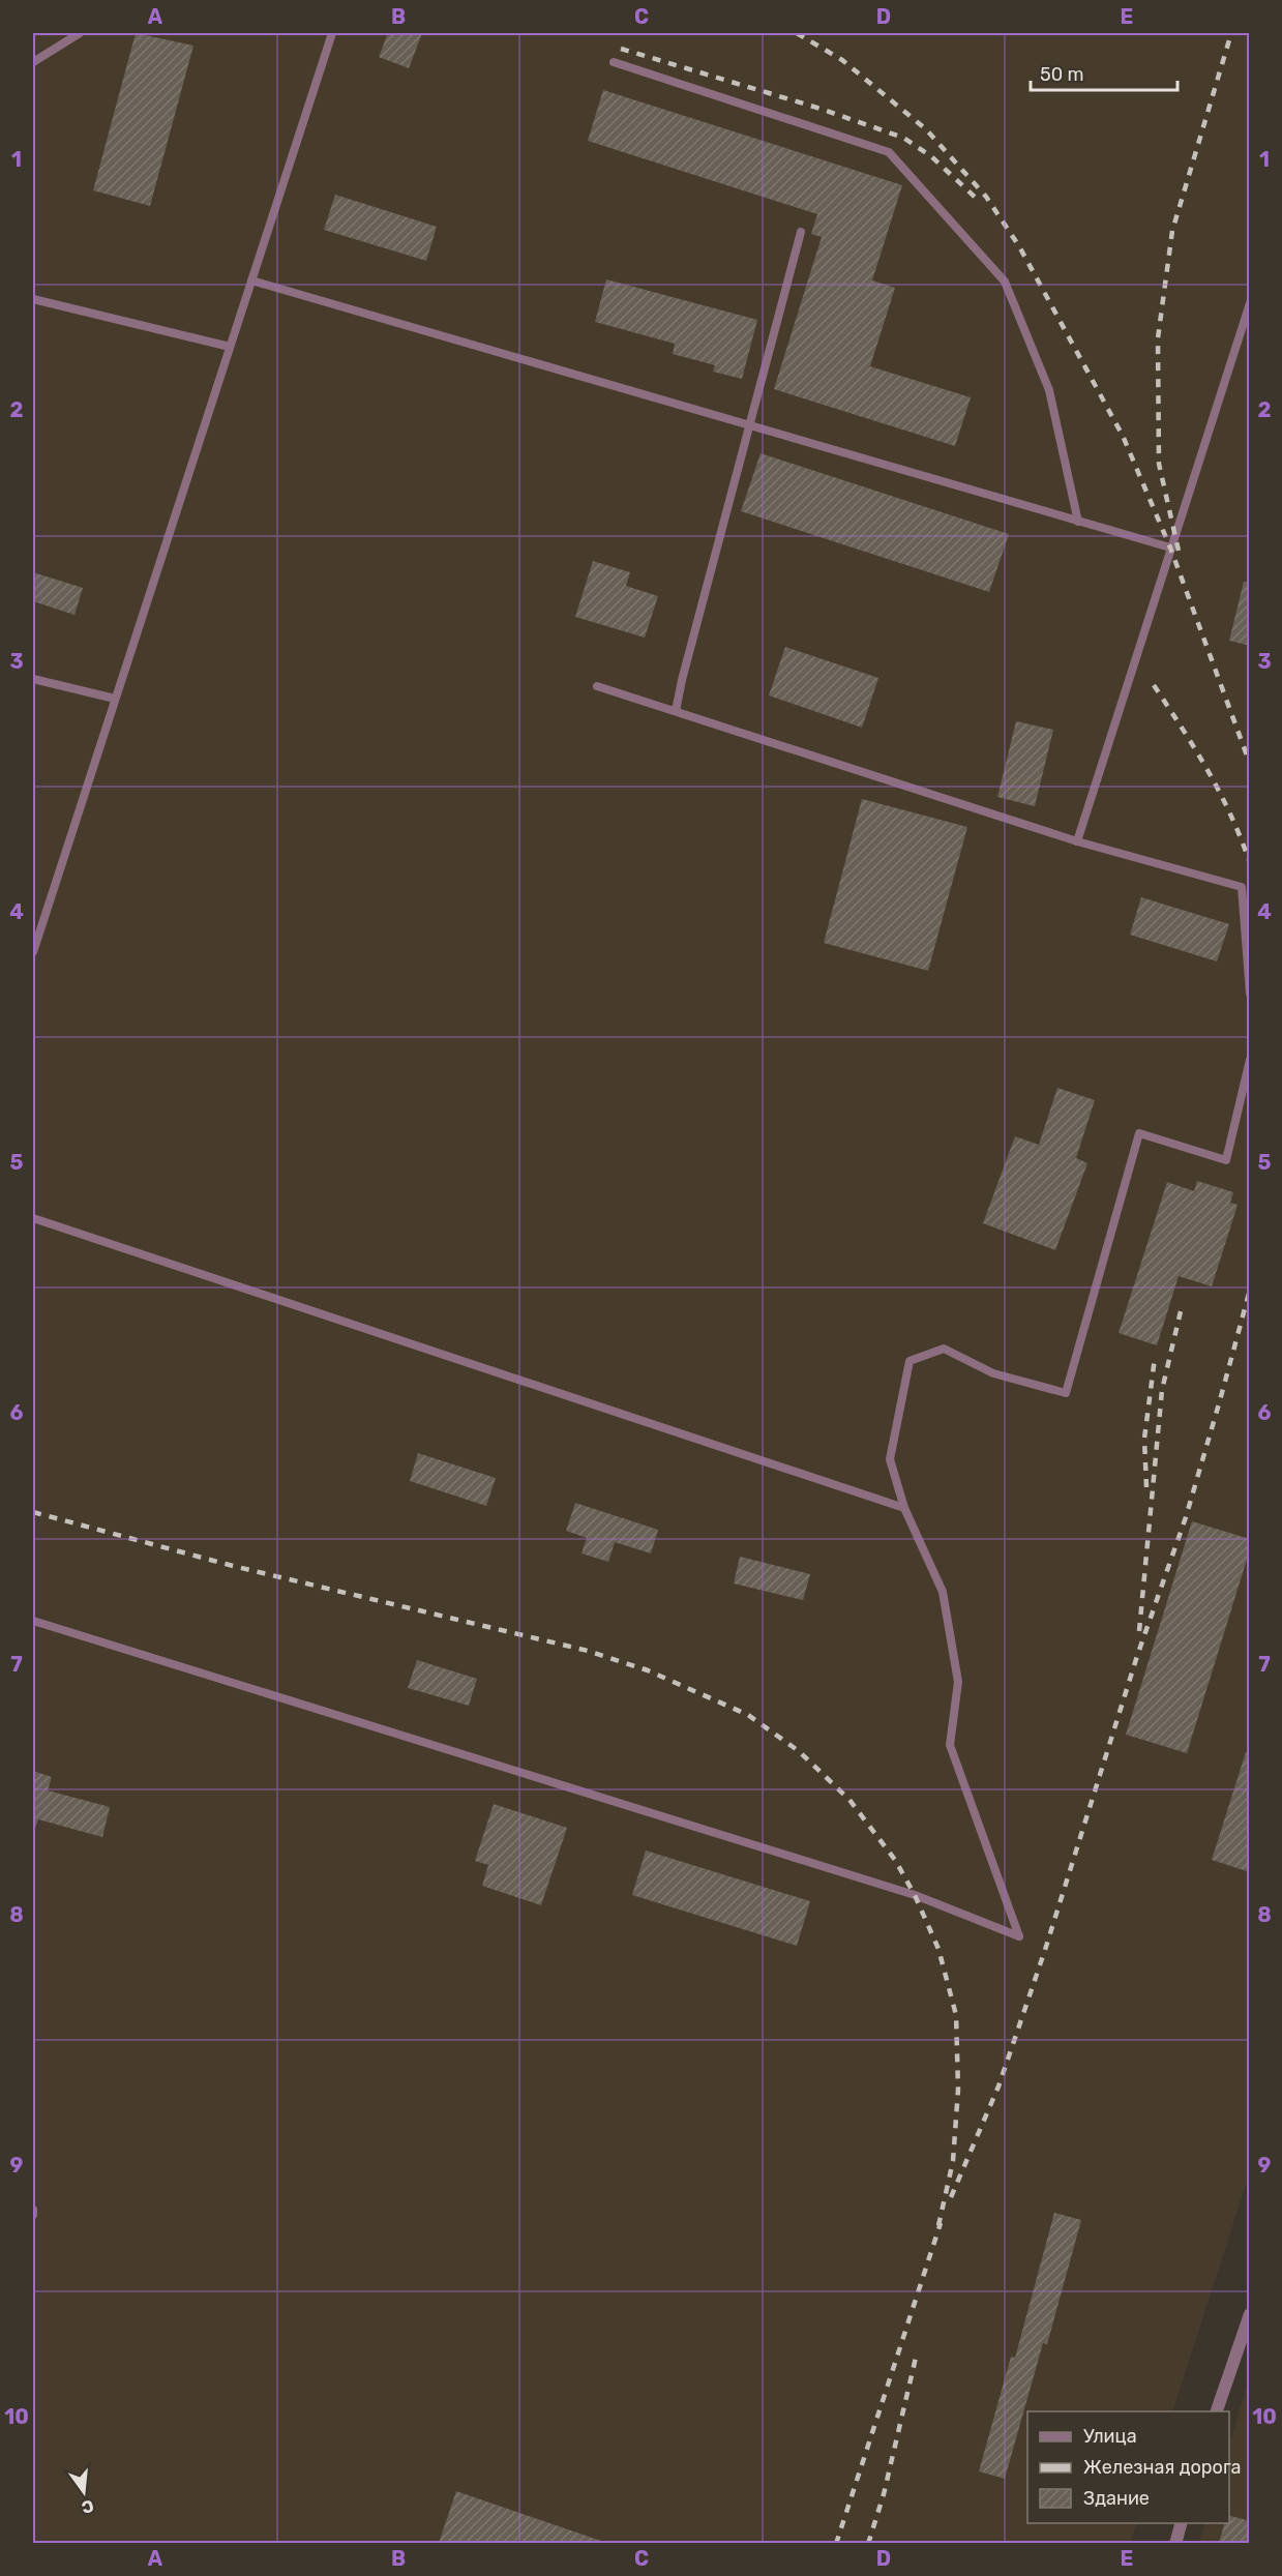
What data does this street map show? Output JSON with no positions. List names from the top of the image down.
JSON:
{
  "legend": ["Улица", "Железная дорога", "Здание"],
  "scale_bar": "50 m",
  "north": "bottom",
  "grid": {
    "columns": [
      "A",
      "B",
      "C",
      "D",
      "E"
    ],
    "rows": [
      "1",
      "2",
      "3",
      "4",
      "5",
      "6",
      "7",
      "8",
      "9",
      "10"
    ]
  }
}
